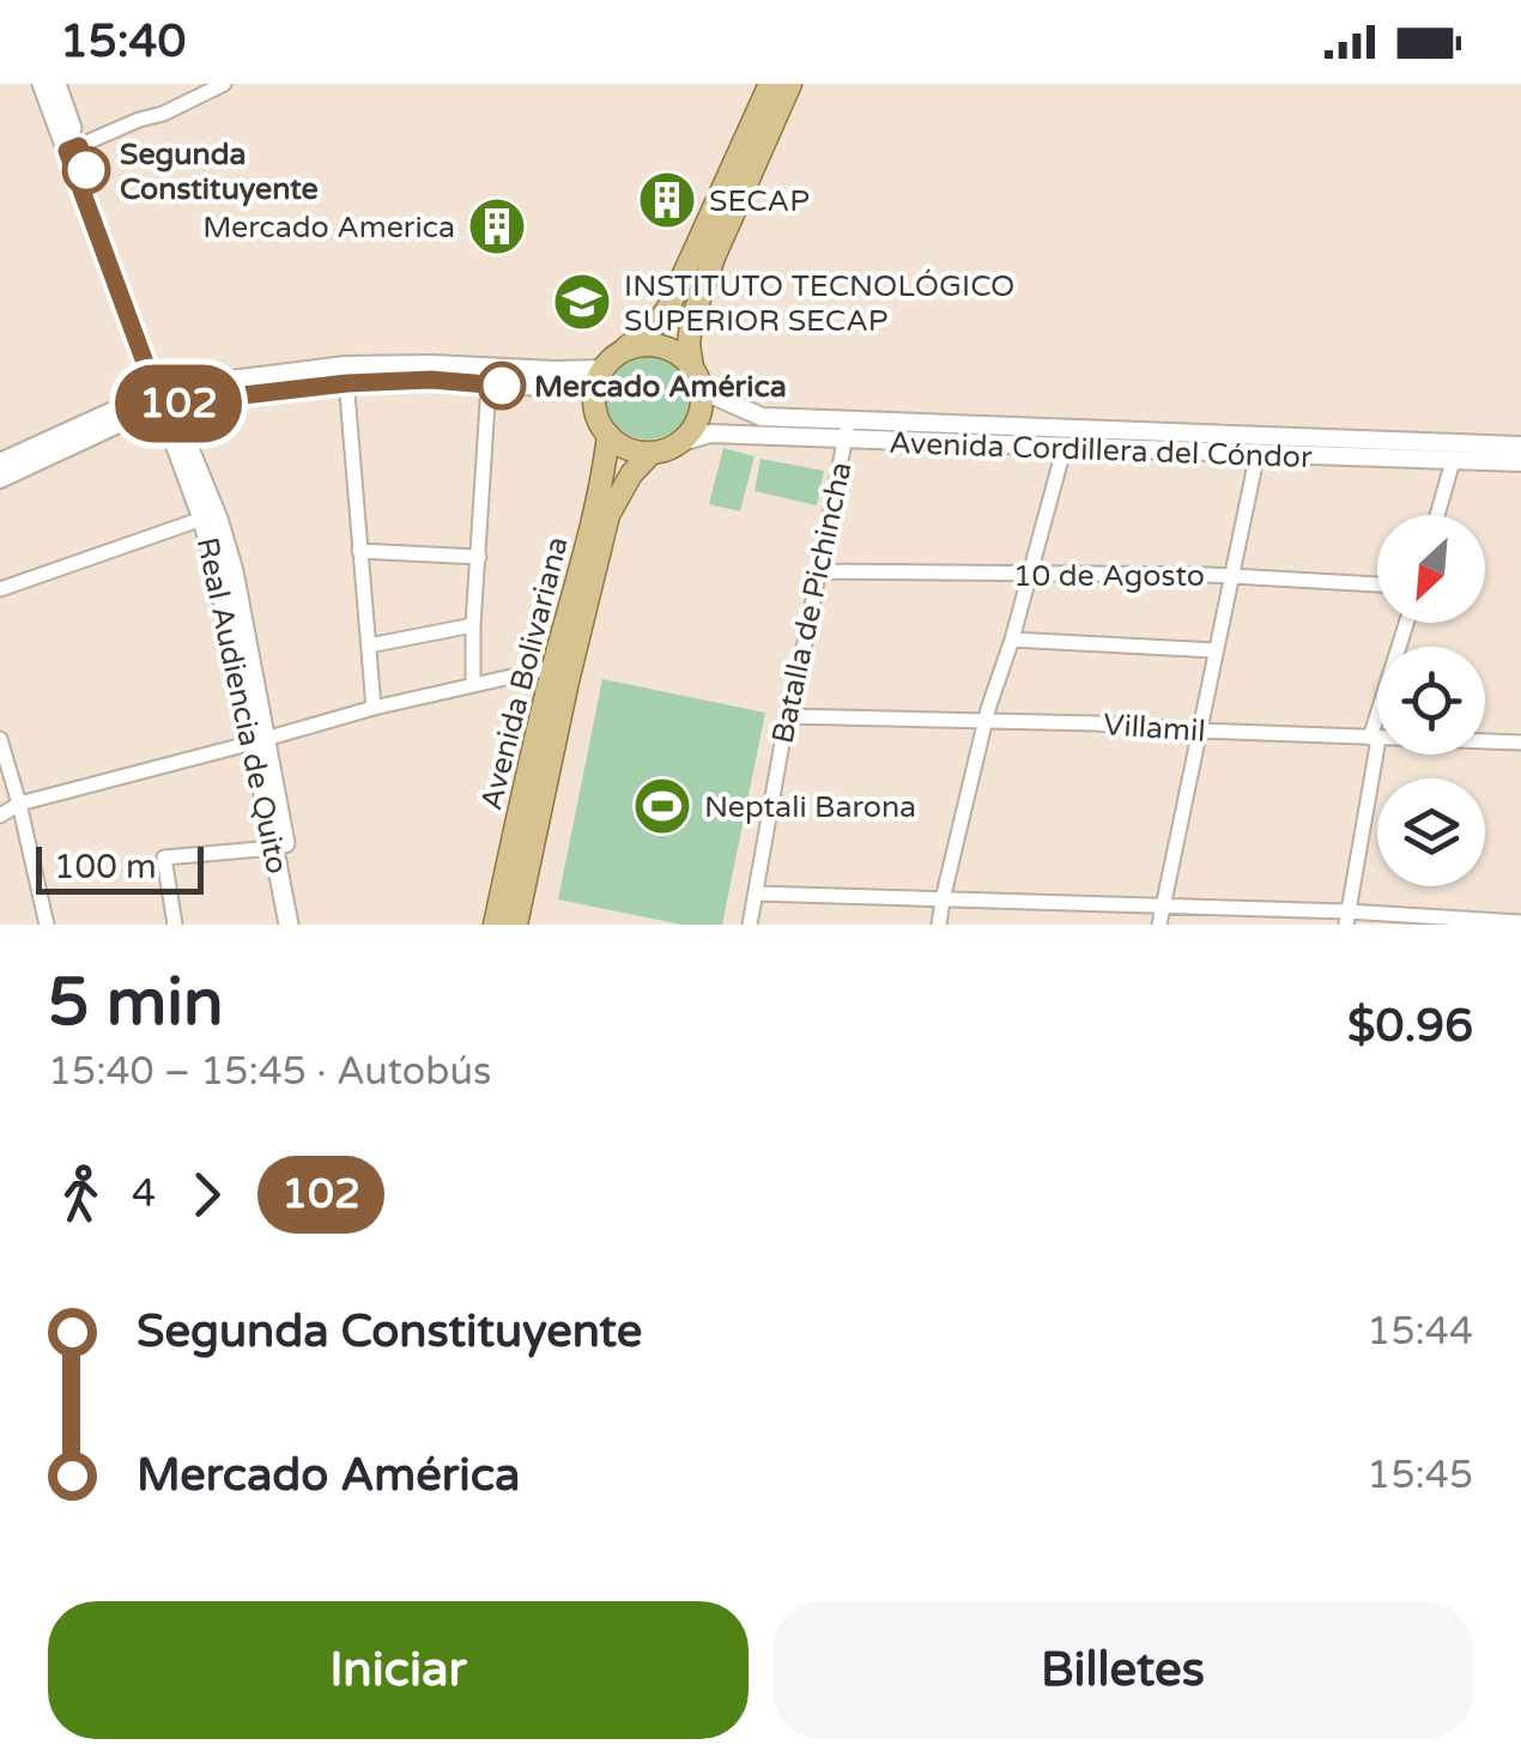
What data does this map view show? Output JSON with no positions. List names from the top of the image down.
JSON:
{
  "streets": {
    "main road": ["Avenida Bolivariana", "Real Audiencia de Quito"],
    "street": [
      "Avenida Cordillera del Cóndor",
      "10 de Agosto",
      "Batalla de Pichincha",
      "Villamil"
    ]
  },
  "crossings": [
    ["Avenida Cordillera del Cóndor", "Batalla de Pichincha"],
    ["Avenida Cordillera del Cóndor", "Avenida Bolivariana"],
    ["10 de Agosto", "Batalla de Pichincha"],
    ["Batalla de Pichincha", "Villamil"]
  ],
  "places": {
    "other": ["Segunda Constituyente", "Mercado América"],
    "building": ["SECAP", "Mercado America"],
    "school or university": ["INSTITUTO TECNOLÓGICO SUPERIOR SECAP"],
    "sports": ["Neptali Barona"]
  },
  "lines": ["bus line 102"],
  "scale_bar": "100 m",
  "north": "bottom left",
  "page": {
    "status": "15:40",
    "on_map": "102",
    "scale": "100 m",
    "heading": ["5 min", "15:40 – 15:45 · Autobús", "$0.96"],
    "legs": ["4", "102"],
    "list": [
      {
        "name": "Segunda Constituyente",
        "value": "15:44"
      },
      {
        "name": "Mercado América",
        "value": "15:45"
      }
    ],
    "buttons": ["Iniciar", "Billetes"]
  }
}
